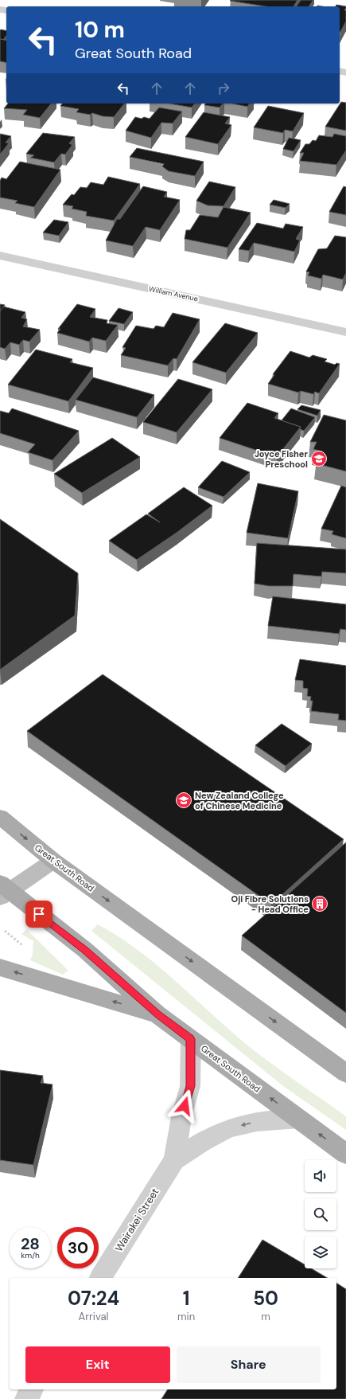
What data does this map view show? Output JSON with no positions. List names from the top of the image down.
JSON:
{
  "streets": {
    "main road": ["Great South Road"],
    "street": ["William Avenue", "Wairakei Street"]
  },
  "crossings": [
    ["Great South Road", "Wairakei Street"]
  ],
  "places": {
    "school or university": ["Joyce Fisher Preschool", "New Zealand College of Chinese Medicine"],
    "building": ["Oji Fibre Solutions - Head Office"]
  },
  "page": {
    "turn": ["10 m", "Great South Road"],
    "speed": "28 km/h",
    "limit": "30",
    "eta": [
      "07:24",
      "Arrival",
      "1",
      "min",
      "50",
      "m"
    ],
    "buttons": ["Exit", "Share"]
  }
}
